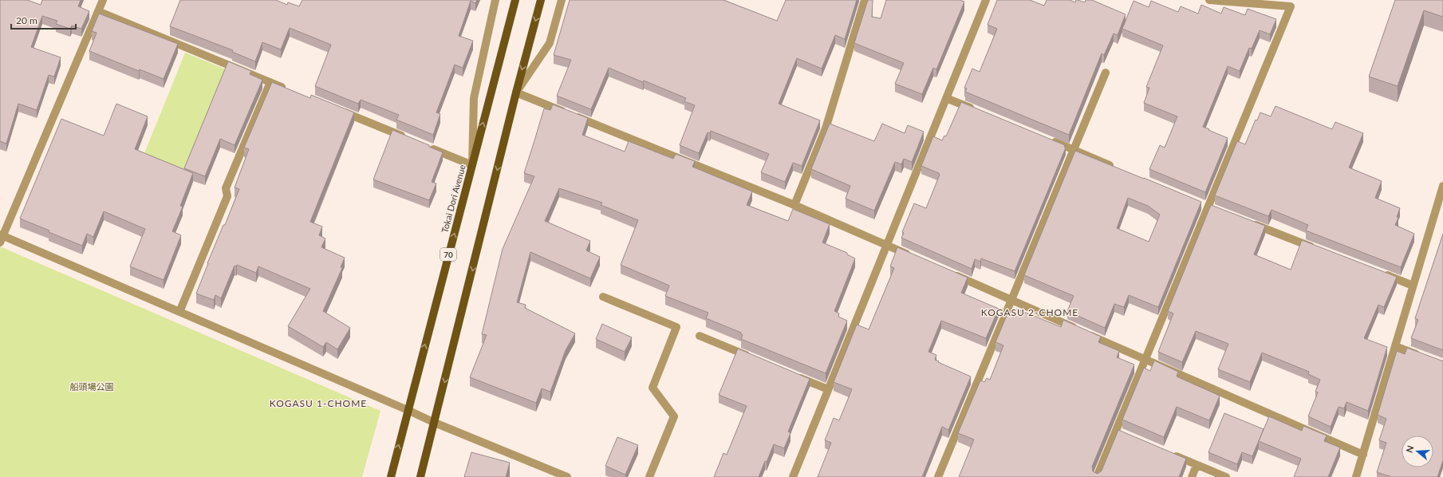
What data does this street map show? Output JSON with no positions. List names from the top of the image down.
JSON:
{
  "streets": {
    "main road": ["Tokai Dori Avenue", "70"]
  },
  "districts": ["KOGASU 2-CHOME", "KOGASU 1-CHOME"],
  "parks": ["船頭場公園"],
  "scale_bar": "20 m",
  "north": "left"
}
